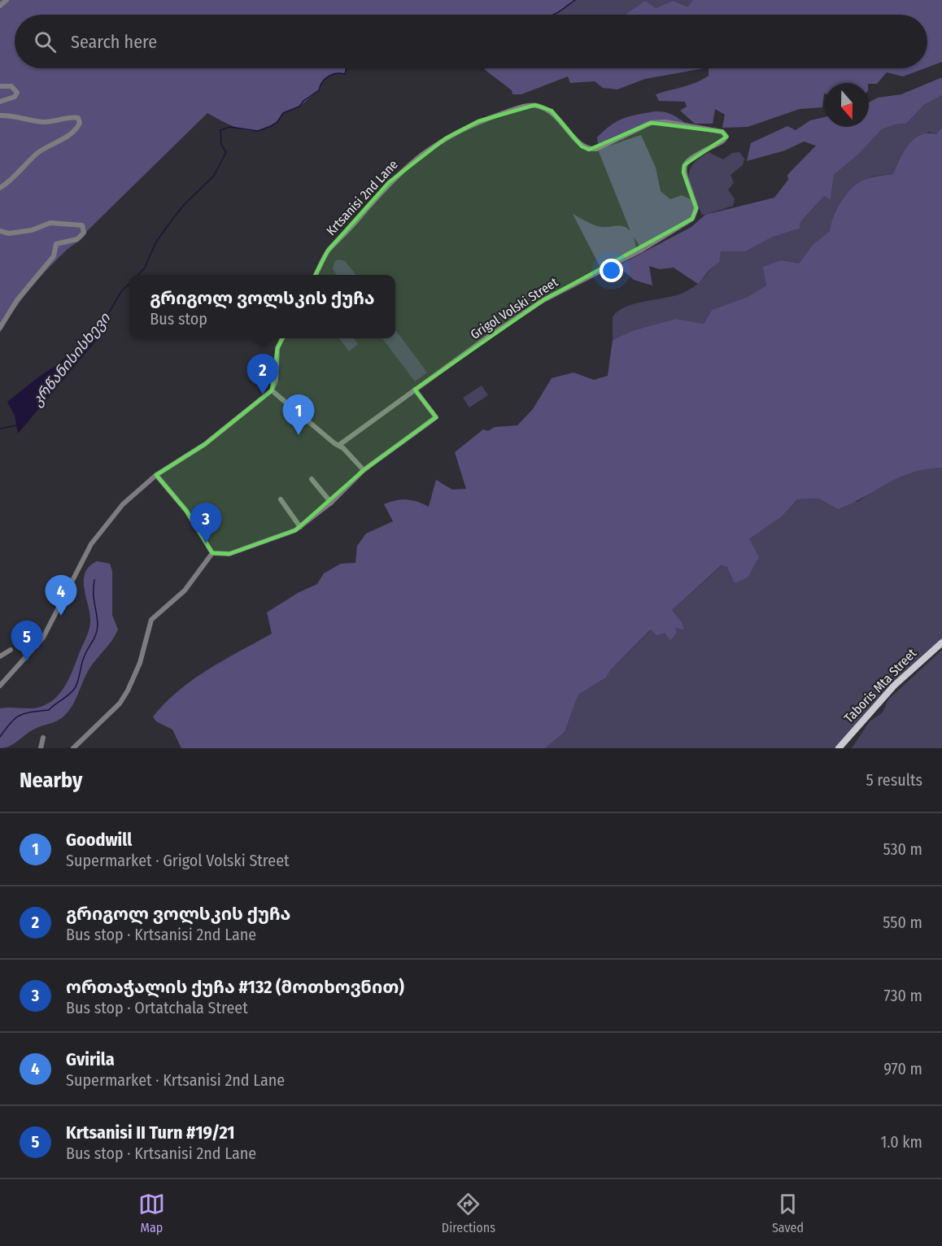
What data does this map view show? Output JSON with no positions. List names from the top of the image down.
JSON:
{
  "streets": {
    "main road": ["Taboris Mta Street"],
    "street": ["Krtsanisi 2nd Lane", "Grigol Volski Street"]
  },
  "crossings": [
    ["Krtsanisi 2nd Lane", "Grigol Volski Street"]
  ],
  "water": ["კრწანისისხევი"],
  "north": "bottom",
  "page": {
    "search": "Search here",
    "popup": ["გრიგოლ ვოლსკის ქუჩა", "Bus stop"],
    "pins": [
      "2",
      "1",
      "3",
      "4",
      "5"
    ],
    "heading": ["Nearby", "5 results"],
    "list": [
      {
        "mark": "1",
        "name": "Goodwill",
        "note": "Supermarket · Grigol Volski Street",
        "value": "530 m"
      },
      {
        "mark": "2",
        "name": "გრიგოლ ვოლსკის ქუჩა",
        "note": "Bus stop · Krtsanisi 2nd Lane",
        "value": "550 m"
      },
      {
        "mark": "3",
        "name": "ორთაჭალის ქუჩა #132 (მოთხოვნით)",
        "note": "Bus stop · Ortatchala Street",
        "value": "730 m"
      },
      {
        "mark": "4",
        "name": "Gvirila",
        "note": "Supermarket · Krtsanisi 2nd Lane",
        "value": "970 m"
      },
      {
        "mark": "5",
        "name": "Krtsanisi II Turn #19/21",
        "note": "Bus stop · Krtsanisi 2nd Lane",
        "value": "1.0 km"
      }
    ],
    "nav": ["Map", "Directions", "Saved"]
  }
}
